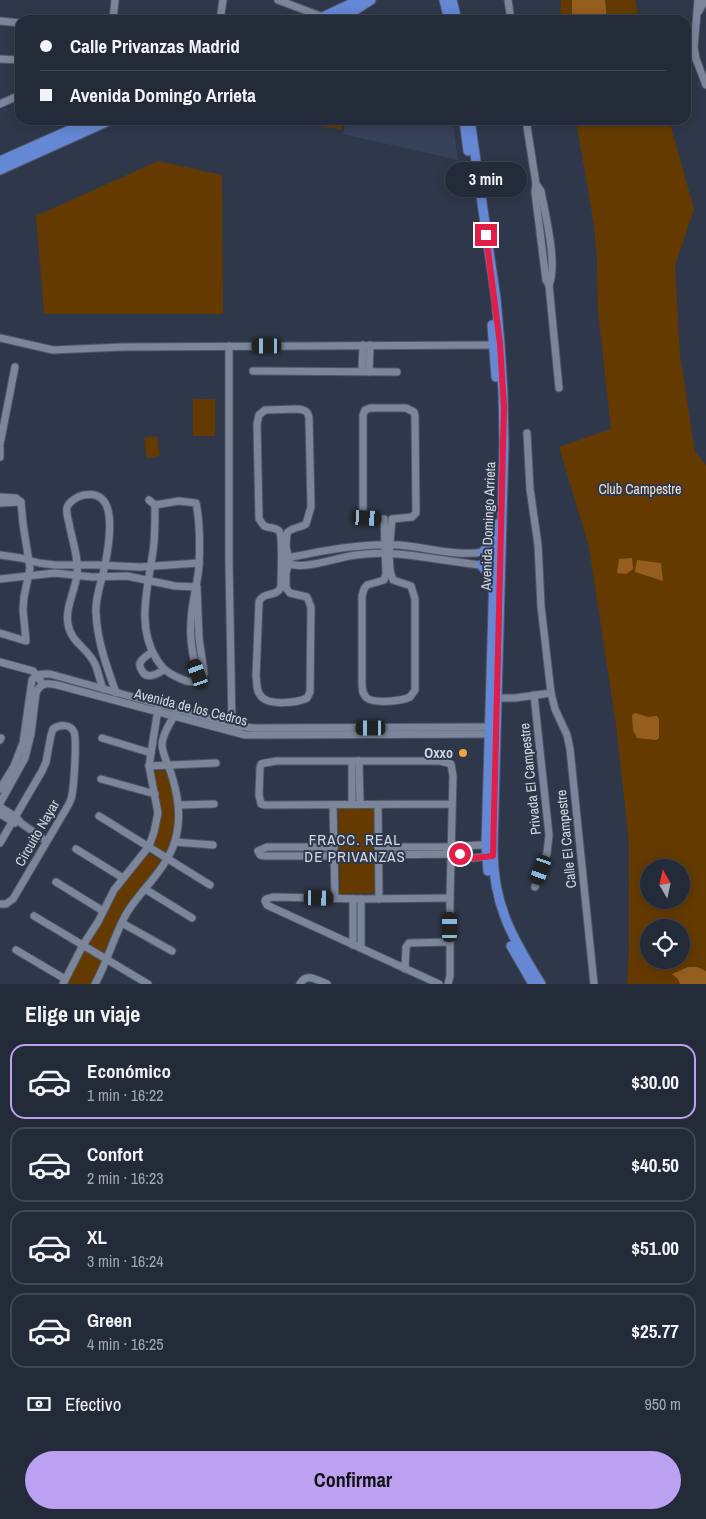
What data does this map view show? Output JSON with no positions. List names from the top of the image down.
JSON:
{
  "streets": {
    "main road": ["Avenida Domingo Arrieta"],
    "street": [
      "Avenida de los Cedros",
      "Privada El Campestre",
      "Circuito Nayar",
      "Calle El Campestre"
    ]
  },
  "crossings": [
    ["Avenida Domingo Arrieta", "Avenida de los Cedros"]
  ],
  "districts": ["FRACC. REAL DE PRIVANZAS"],
  "parks": ["Club Campestre"],
  "places": ["Oxxo"],
  "north": "top",
  "page": {
    "banner": ["Calle Privanzas Madrid", "Avenida Domingo Arrieta"],
    "bubble": "3 min",
    "heading": "Elige un viaje",
    "list": [
      {
        "name": "Económico",
        "note": "1 min · 16:22",
        "value": "$30.00"
      },
      {
        "name": "Confort",
        "note": "2 min · 16:23",
        "value": "$40.50"
      },
      {
        "name": "XL",
        "note": "3 min · 16:24",
        "value": "$51.00"
      },
      {
        "name": "Green",
        "note": "4 min · 16:25",
        "value": "$25.77"
      }
    ],
    "pay": ["Efectivo", "950 m"],
    "buttons": "Confirmar"
  }
}
